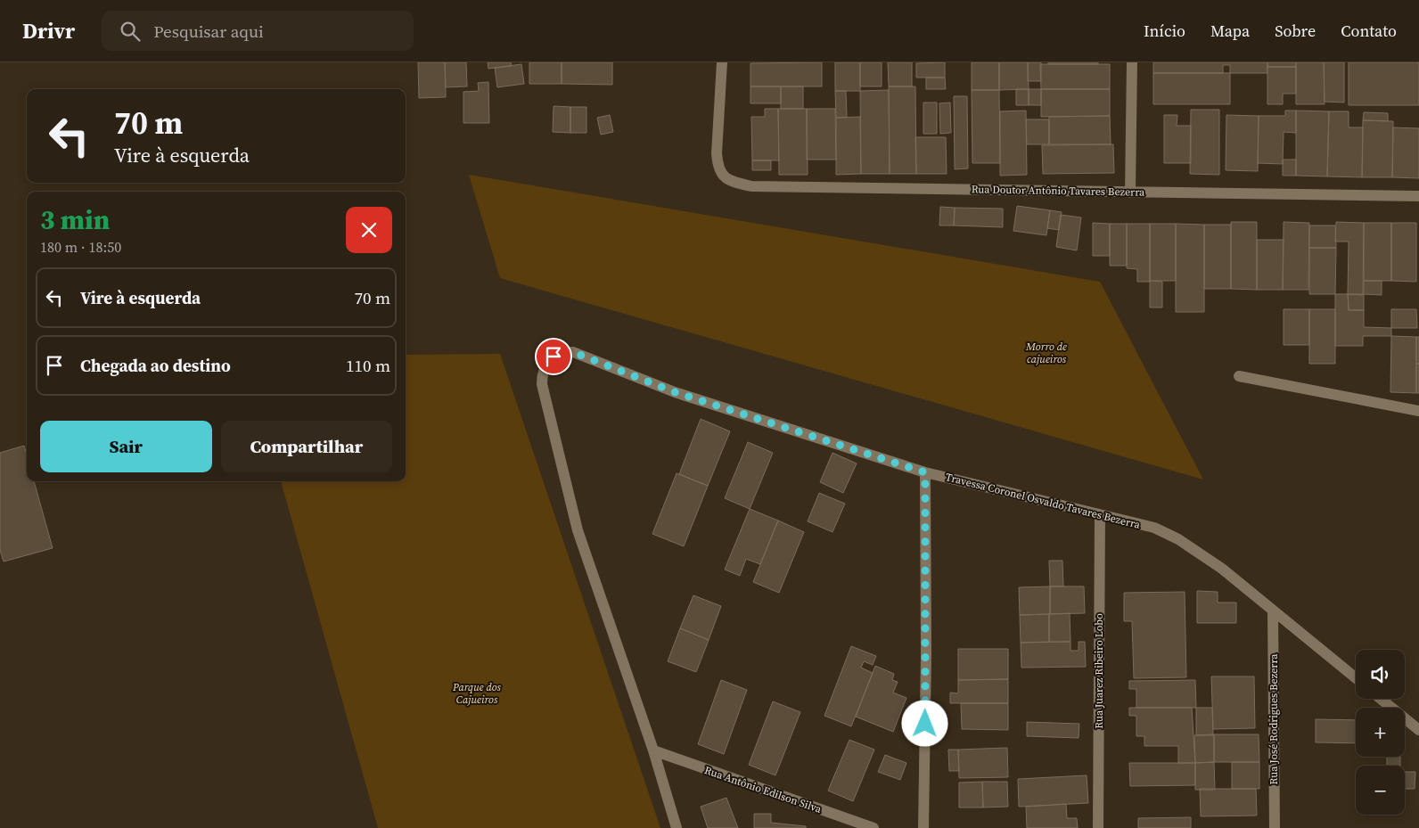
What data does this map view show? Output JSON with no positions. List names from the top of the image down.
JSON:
{
  "streets": {
    "street": [
      "Rua Doutor Antônio Tavares Bezerra",
      "Travessa Coronel Osvaldo Tavares Bezerra",
      "Rua Juarez Ribeiro Lobo",
      "Rua José Rodrigues Bezerra",
      "Rua Antônio Edilson Silva"
    ]
  },
  "crossings": [
    ["Travessa Coronel Osvaldo Tavares Bezerra", "Rua Juarez Ribeiro Lobo"],
    ["Travessa Coronel Osvaldo Tavares Bezerra", "Rua José Rodrigues Bezerra"],
    ["Travessa Coronel Osvaldo Tavares Bezerra", "Rua Antônio Edilson Silva"]
  ],
  "parks": ["Morro de cajueiros", "Parque dos Cajueiros"],
  "page": {
    "header": "Drivr",
    "search": "Pesquisar aqui",
    "nav": [
      "Início",
      "Mapa",
      "Sobre",
      "Contato"
    ],
    "turn": ["70 m", "Vire à esquerda"],
    "heading": ["3 min", "180 m · 18:50"],
    "list": [
      {
        "name": "Vire à esquerda",
        "value": "70 m"
      },
      {
        "name": "Chegada ao destino",
        "value": "110 m"
      }
    ],
    "buttons": ["Sair", "Compartilhar"],
    "map_buttons": ["+", "−"]
  }
}
